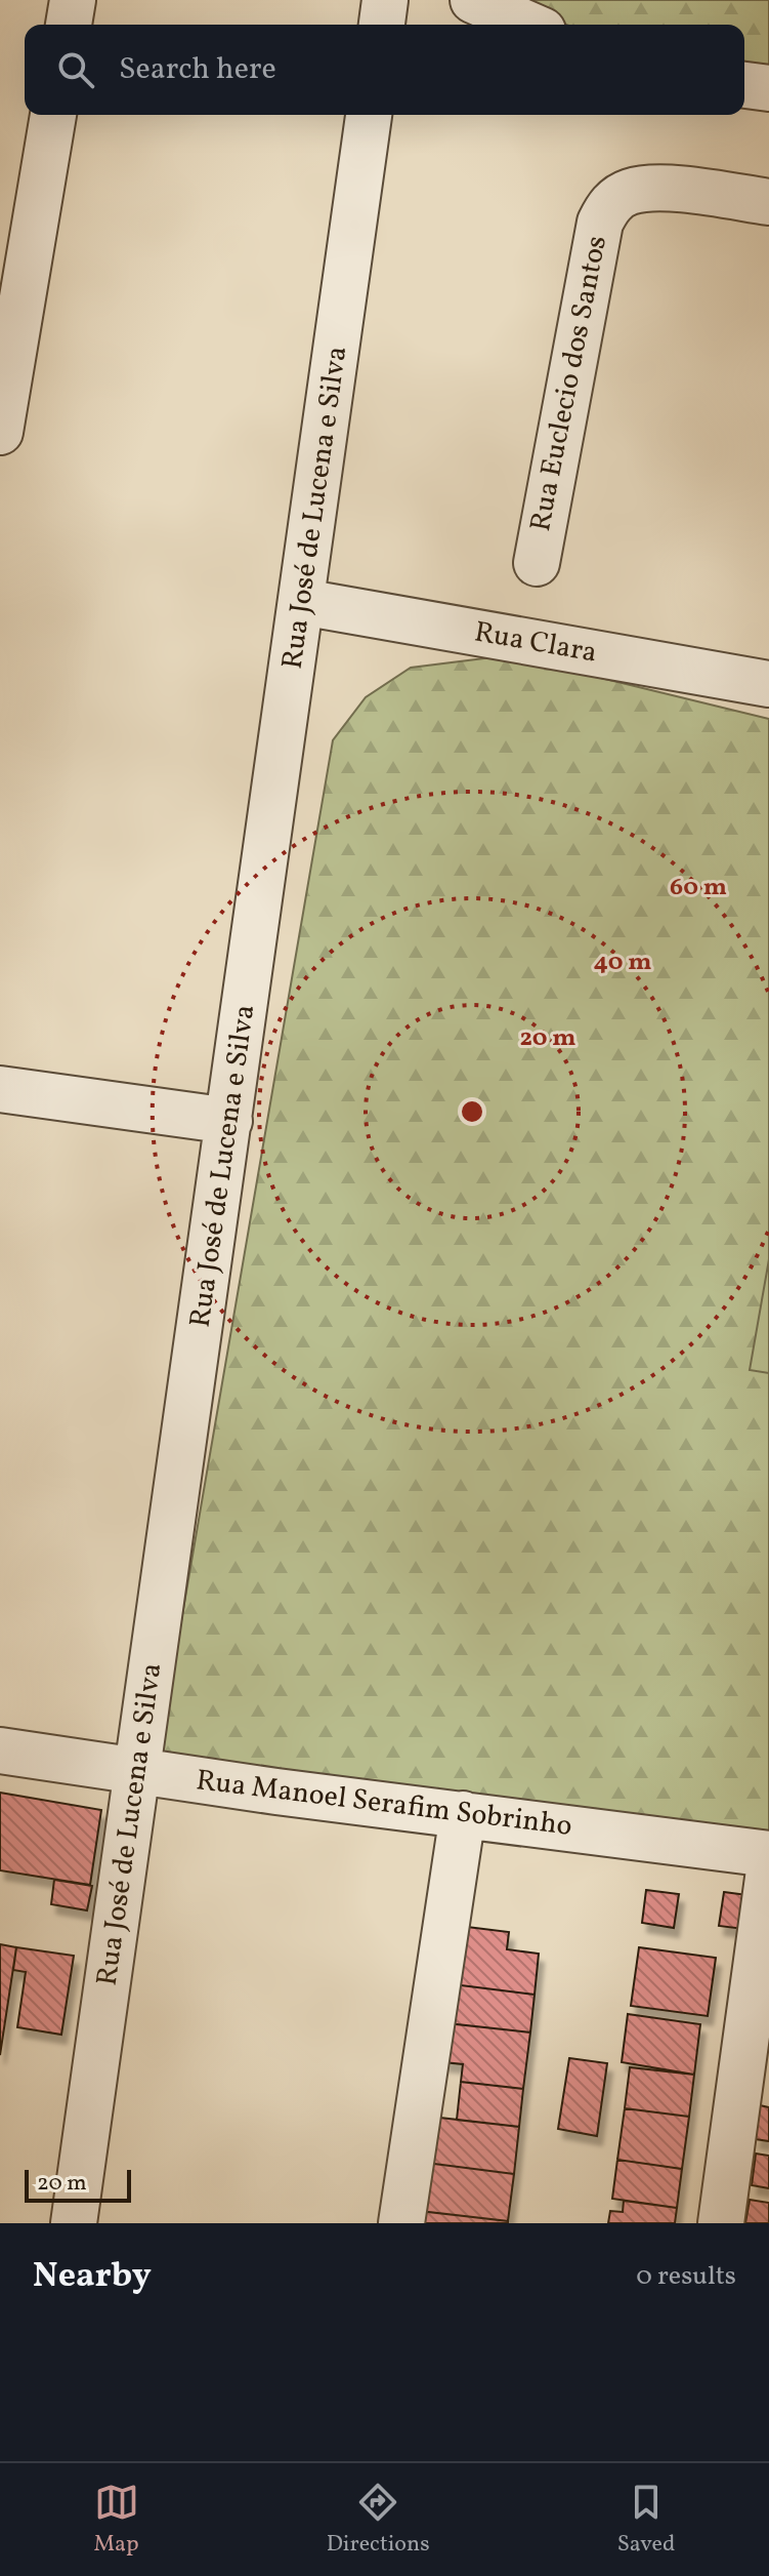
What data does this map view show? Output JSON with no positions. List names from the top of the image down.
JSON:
{
  "streets": {
    "street": [
      "Rua Euclecio dos Santos",
      "Rua José de Lucena e Silva",
      "Rua Clara",
      "Rua Manoel Serafim Sobrinho"
    ]
  },
  "crossings": [
    ["Rua José de Lucena e Silva", "Rua Clara"],
    ["Rua José de Lucena e Silva", "Rua Manoel Serafim Sobrinho"]
  ],
  "scale_bar": "20 m",
  "page": {
    "search": "Search here",
    "scale": "20 m",
    "heading": ["Nearby", "0 results"],
    "nav": ["Map", "Directions", "Saved"]
  },
  "rings": ["60 m", "40 m", "20 m"]
}
